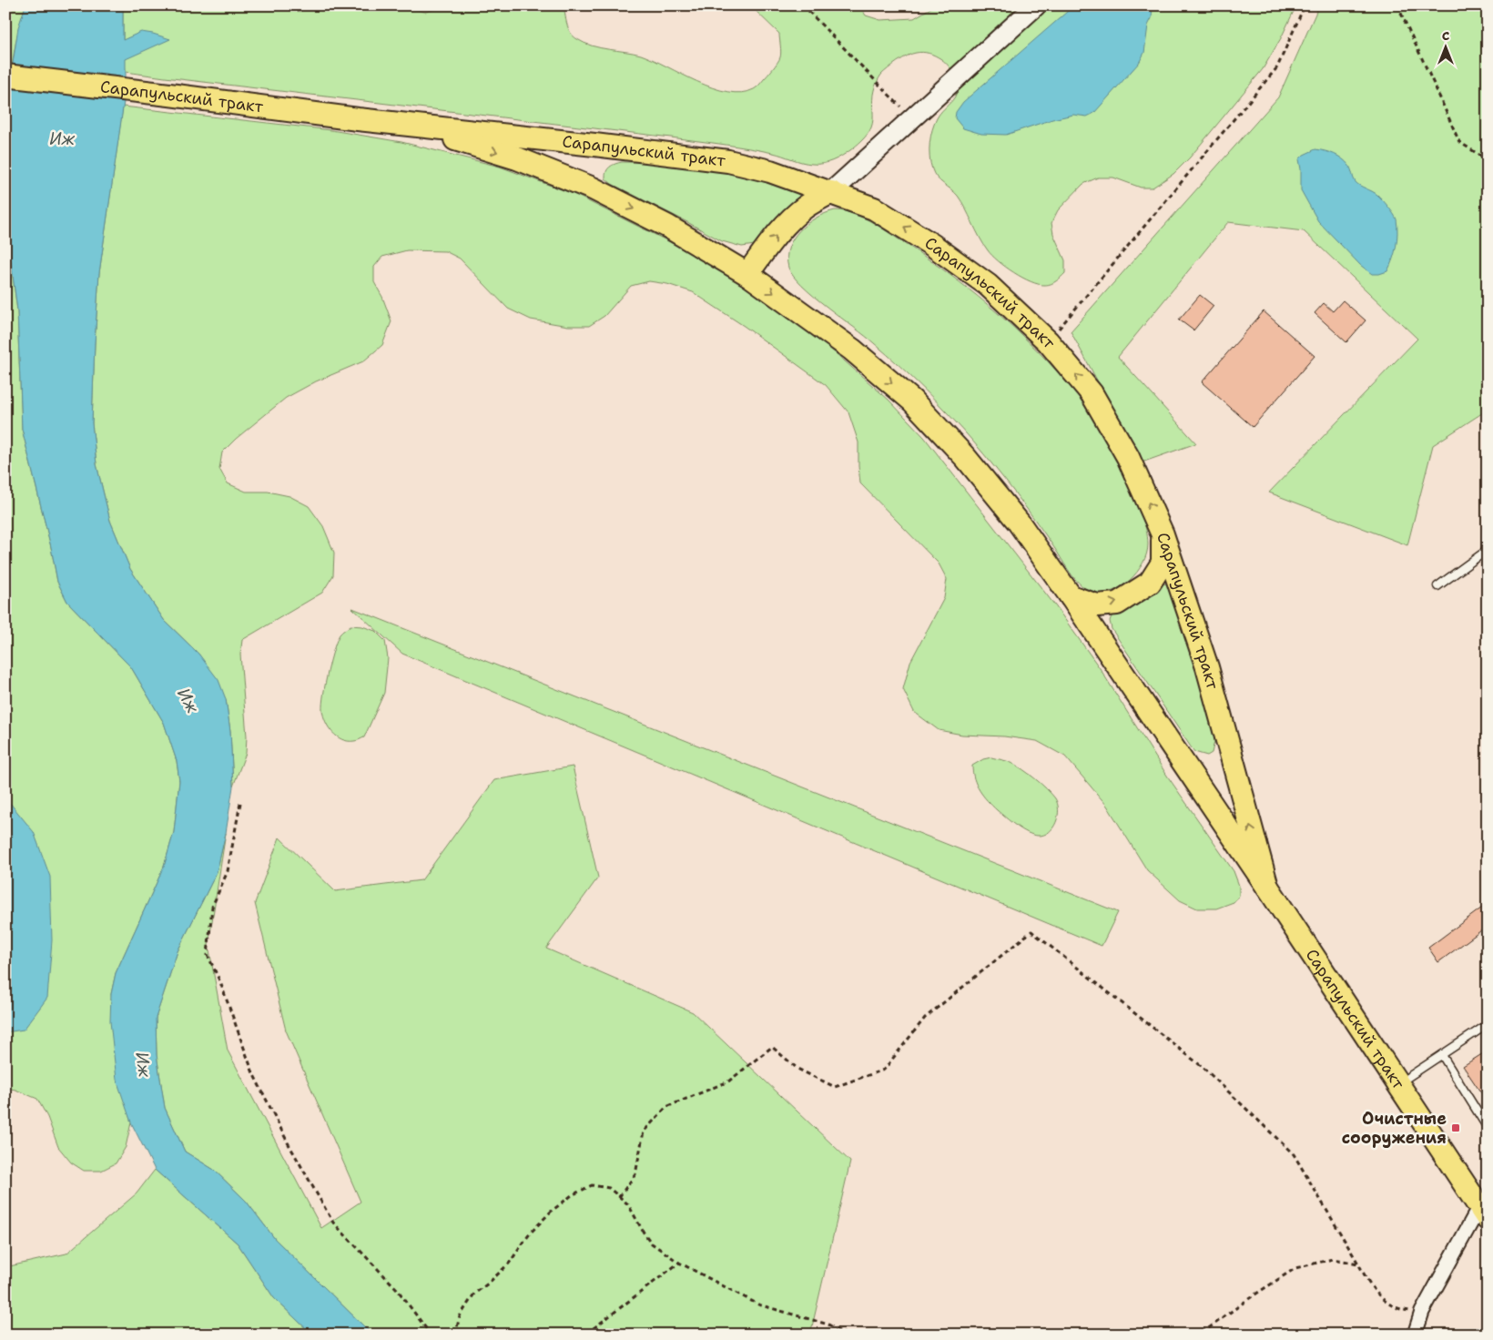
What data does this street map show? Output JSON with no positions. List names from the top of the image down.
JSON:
{
  "streets": {
    "main road": ["Сарапульский тракт"]
  },
  "water": ["Иж"],
  "places": {
    "transit": ["Очистные сооружения"]
  },
  "north": "top"
}
